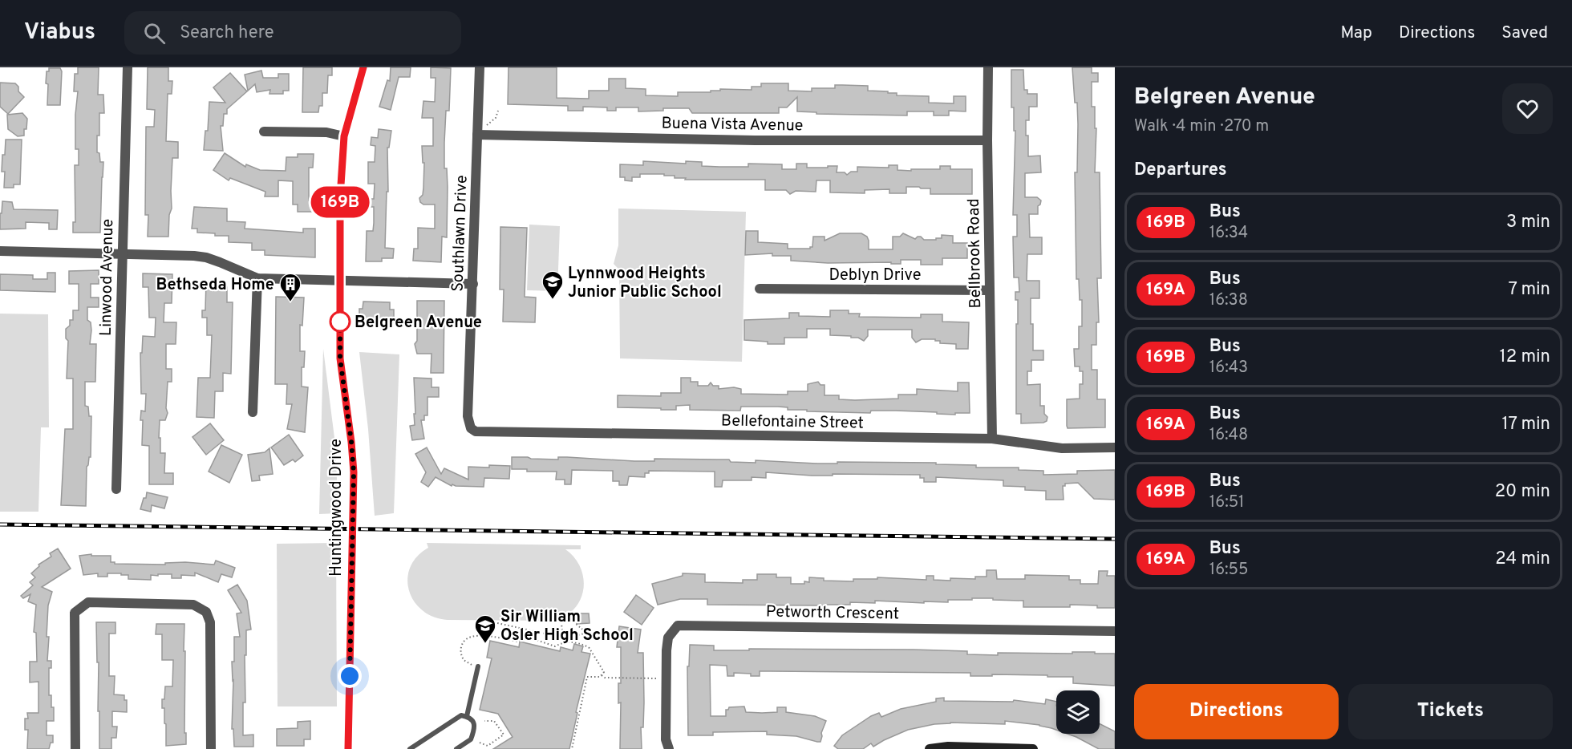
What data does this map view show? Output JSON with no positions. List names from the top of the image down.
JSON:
{
  "streets": {
    "street": [
      "Buena Vista Avenue",
      "Southlawn Drive",
      "Bellbrook Road",
      "Deblyn Drive",
      "Linwood Avenue",
      "Bellefontaine Street",
      "Huntingwood Drive",
      "Petworth Crescent"
    ]
  },
  "crossings": [
    ["Buena Vista Avenue", "Southlawn Drive"],
    ["Buena Vista Avenue", "Bellbrook Road"],
    ["Southlawn Drive", "Bellefontaine Street"],
    ["Bellbrook Road", "Deblyn Drive"],
    ["Bellbrook Road", "Bellefontaine Street"]
  ],
  "places": {
    "school or university": ["Lynnwood Heights Junior Public School", "Sir William Osler High School"],
    "building": ["Bethseda Home"],
    "other": ["Belgreen Avenue"]
  },
  "lines": ["bus line 169B"],
  "page": {
    "header": "Viabus",
    "search": "Search here",
    "nav": ["Map", "Directions", "Saved"],
    "on_map": "169B",
    "heading": [
      ["Belgreen Avenue", "Walk · 4 min · 270 m"],
      "Departures"
    ],
    "list": [
      {
        "mark": "169B",
        "name": "Bus",
        "note": "16:34",
        "value": "3 min"
      },
      {
        "mark": "169A",
        "name": "Bus",
        "note": "16:38",
        "value": "7 min"
      },
      {
        "mark": "169B",
        "name": "Bus",
        "note": "16:43",
        "value": "12 min"
      },
      {
        "mark": "169A",
        "name": "Bus",
        "note": "16:48",
        "value": "17 min"
      },
      {
        "mark": "169B",
        "name": "Bus",
        "note": "16:51",
        "value": "20 min"
      },
      {
        "mark": "169A",
        "name": "Bus",
        "note": "16:55",
        "value": "24 min"
      }
    ],
    "buttons": ["Directions", "Tickets"]
  }
}
